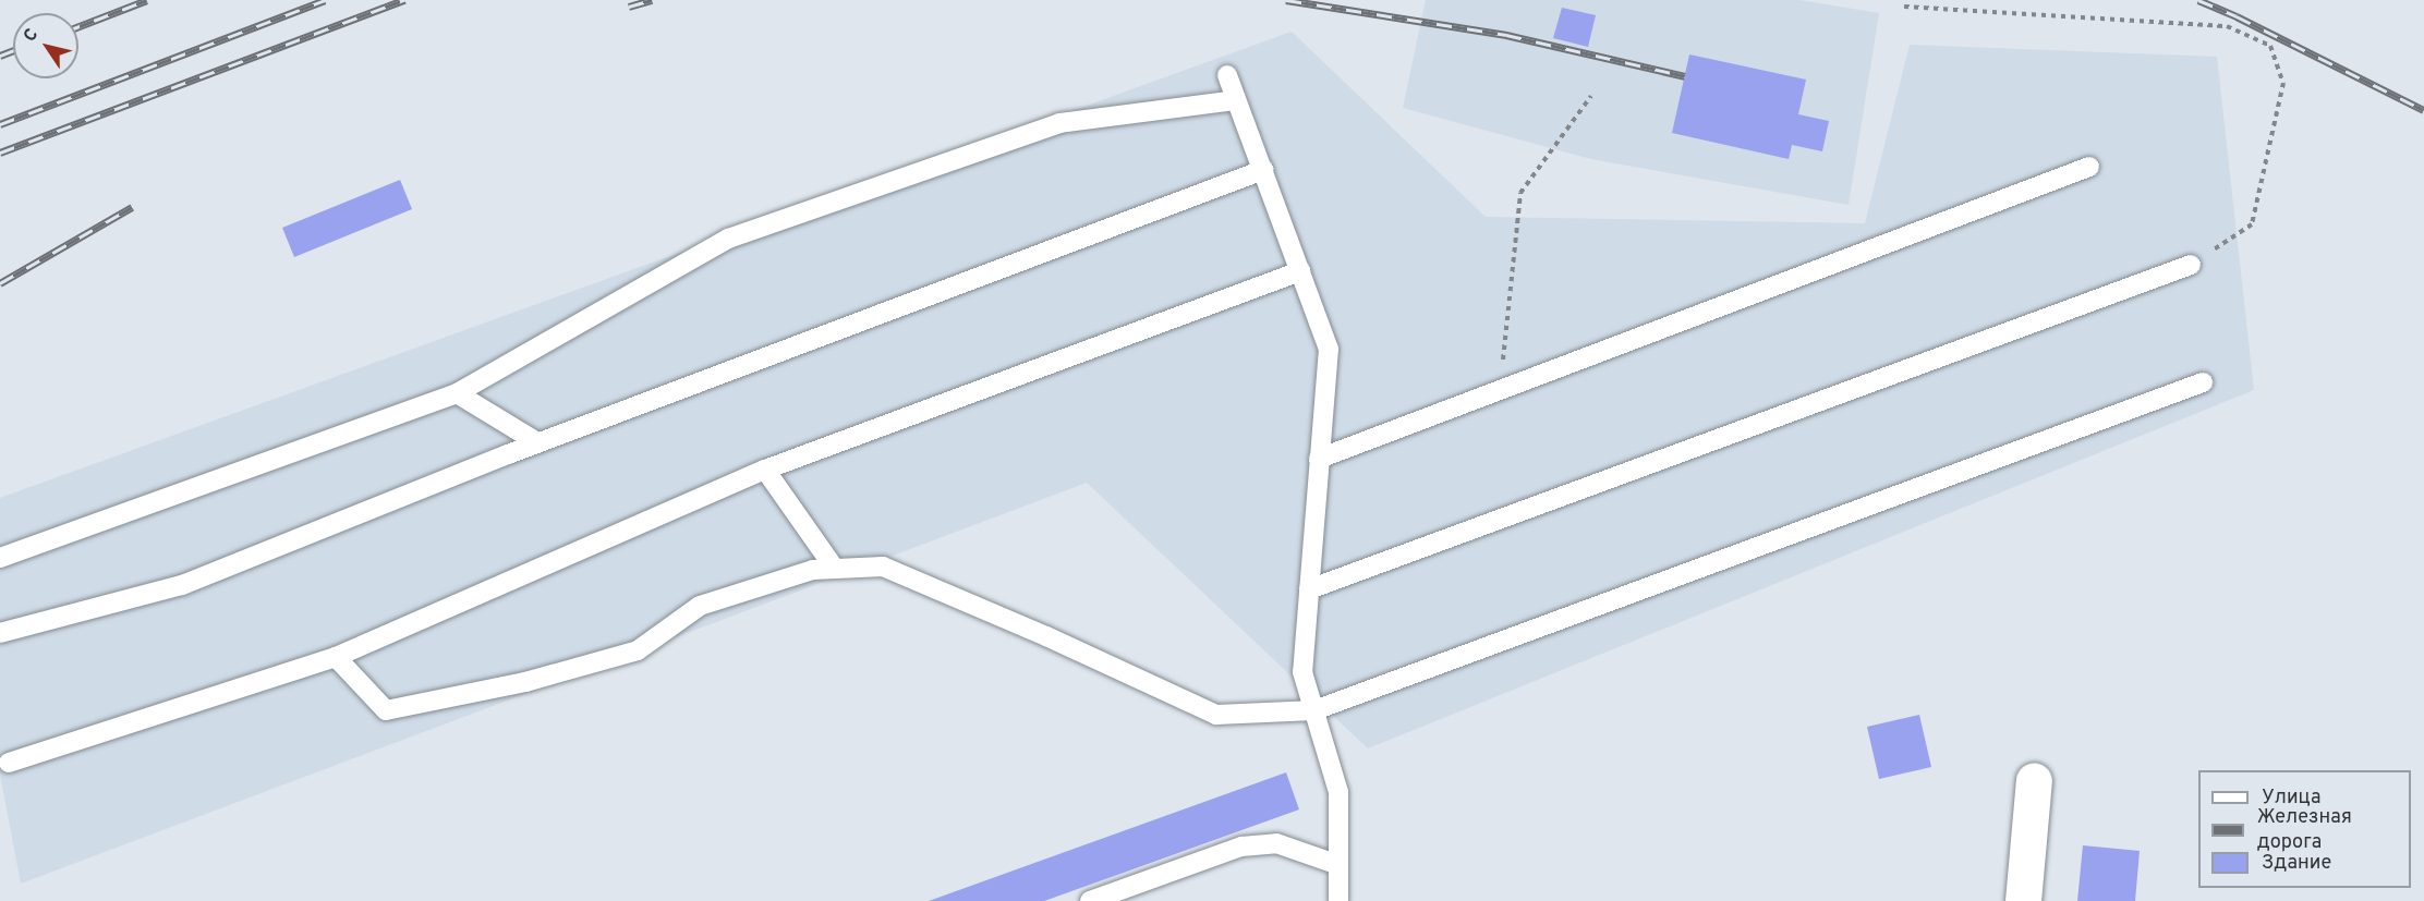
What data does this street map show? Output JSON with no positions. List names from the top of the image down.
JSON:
{
  "legend": ["Улица", "Железная дорога", "Здание"],
  "north": "top left"
}
